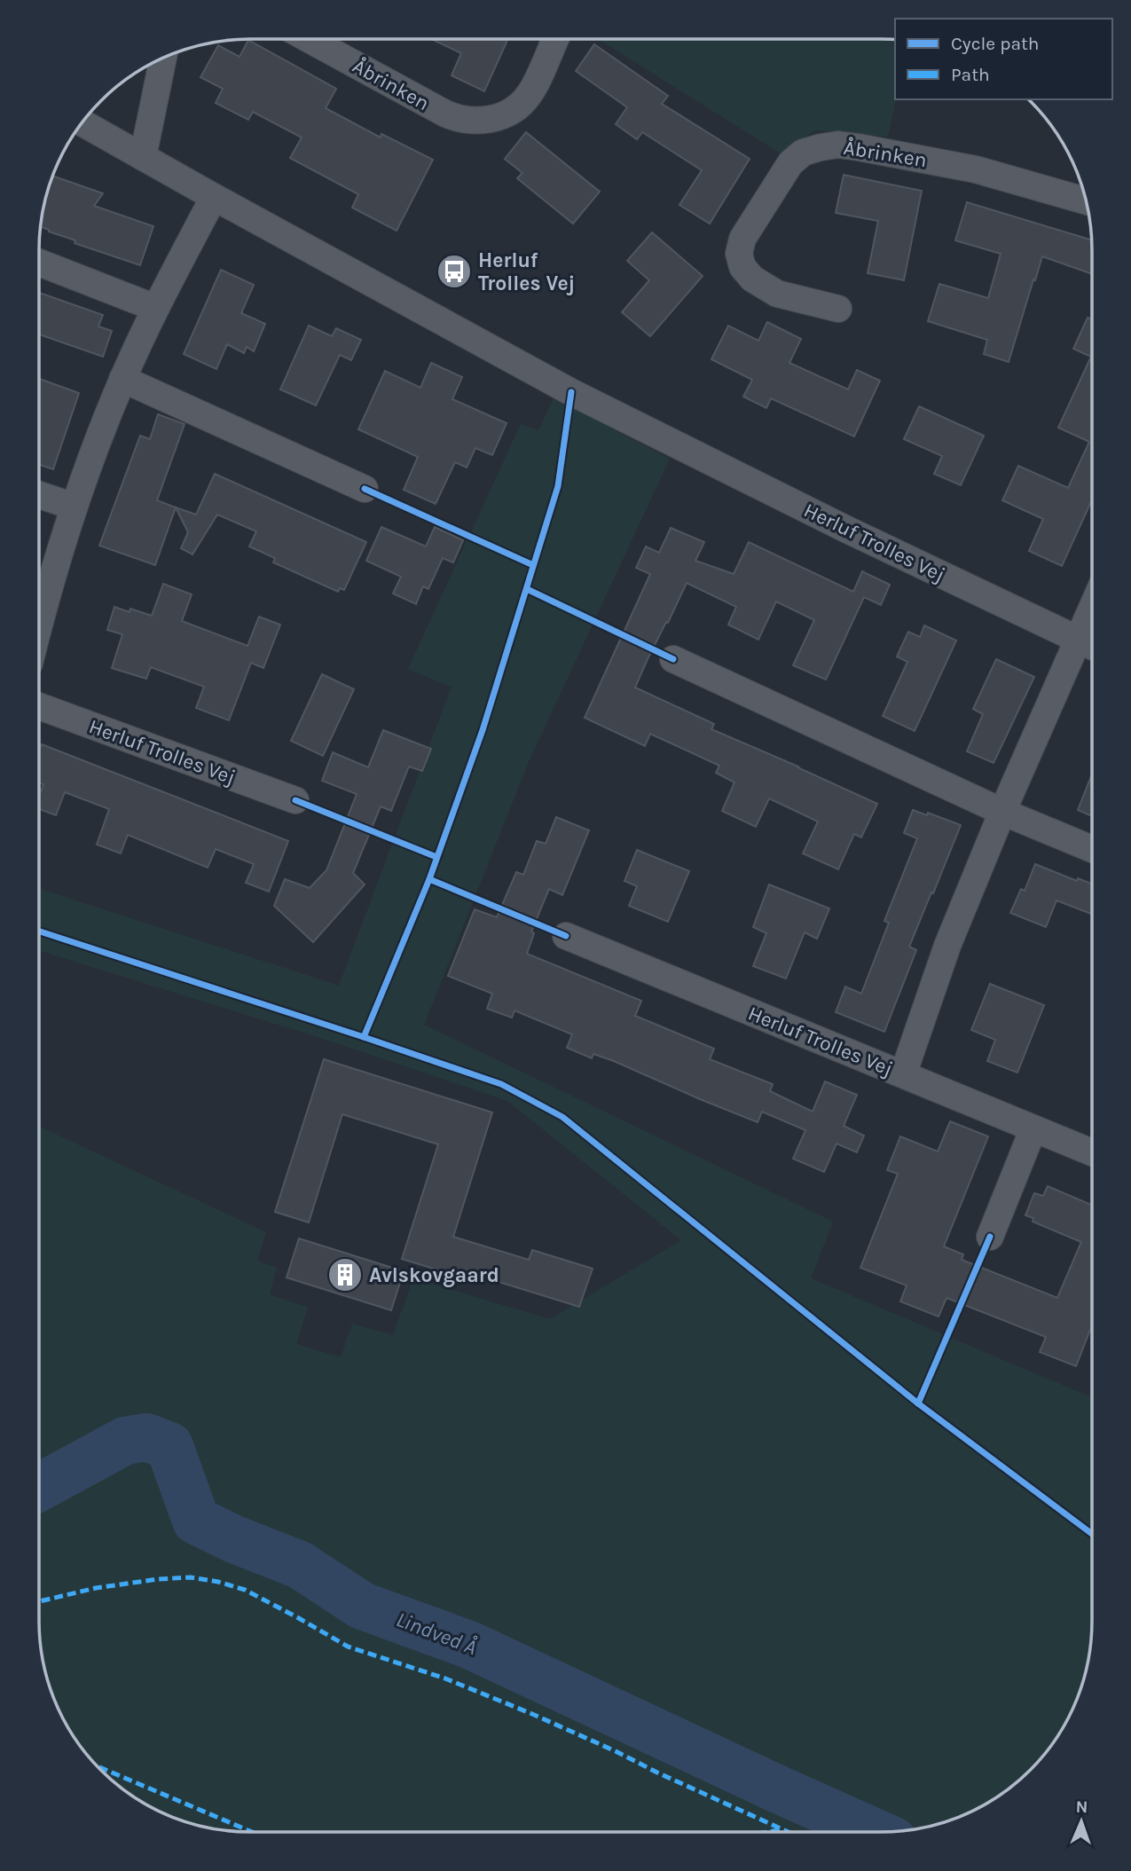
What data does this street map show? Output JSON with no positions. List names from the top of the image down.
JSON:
{
  "streets": {
    "street": ["Åbrinken", "Herluf Trolles Vej"]
  },
  "water": ["Lindved Å"],
  "places": {
    "bus stop": ["Herluf Trolles Vej"],
    "building": ["Avlskovgaard"]
  },
  "legend": ["Cycle path", "Path"],
  "north": "top"
}
